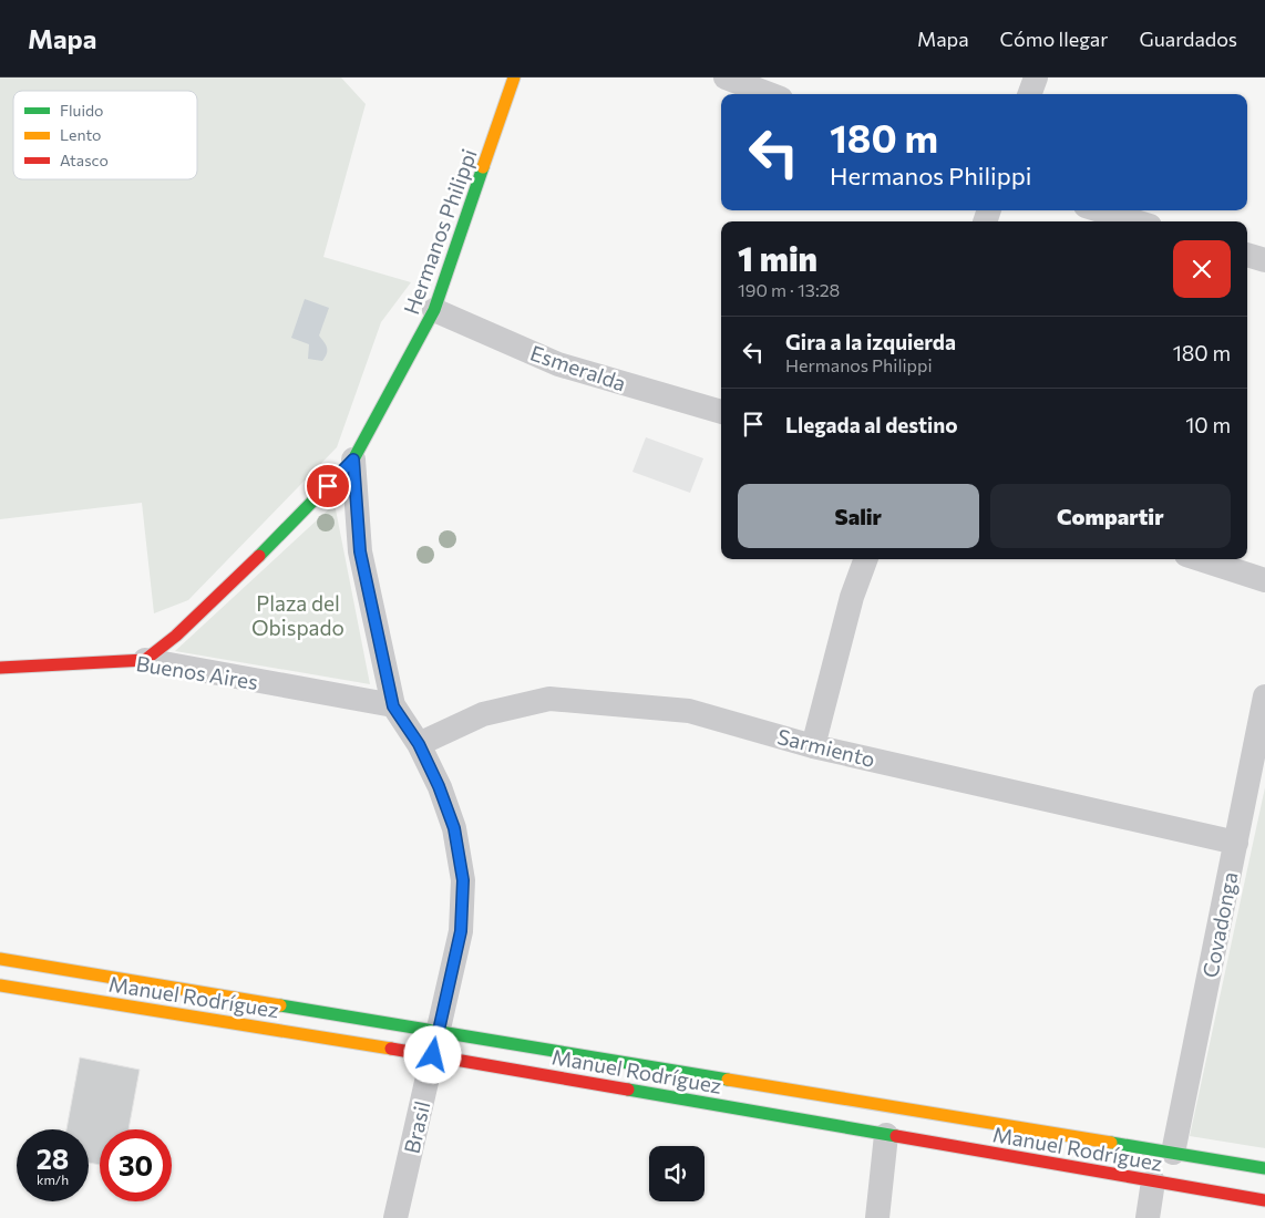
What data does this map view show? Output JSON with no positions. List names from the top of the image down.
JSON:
{
  "streets": {
    "main road": ["Hermanos Philippi", "Buenos Aires", "Manuel Rodríguez"],
    "street": [
      "Esmeralda",
      "Sarmiento",
      "Covadonga",
      "Brasil"
    ]
  },
  "crossings": [
    ["Hermanos Philippi", "Esmeralda"],
    ["Hermanos Philippi", "Buenos Aires"],
    ["Hermanos Philippi", "Brasil"],
    ["Buenos Aires", "Brasil"],
    ["Sarmiento", "Covadonga"],
    ["Sarmiento", "Brasil"],
    ["Covadonga", "Manuel Rodríguez"],
    ["Manuel Rodríguez", "Brasil"]
  ],
  "parks": ["Plaza del Obispado"],
  "legend": ["Fluido", "Lento", "Atasco"],
  "page": {
    "header": "Mapa",
    "nav": ["Mapa", "Cómo llegar", "Guardados"],
    "turn": ["180 m", "Hermanos Philippi"],
    "heading": ["1 min", "190 m · 13:28"],
    "list": [
      {
        "name": "Gira a la izquierda",
        "note": "Hermanos Philippi",
        "value": "180 m"
      },
      {
        "name": "Llegada al destino",
        "value": "10 m"
      }
    ],
    "buttons": ["Salir", "Compartir"],
    "speed": "28 km/h",
    "limit": "30"
  }
}
